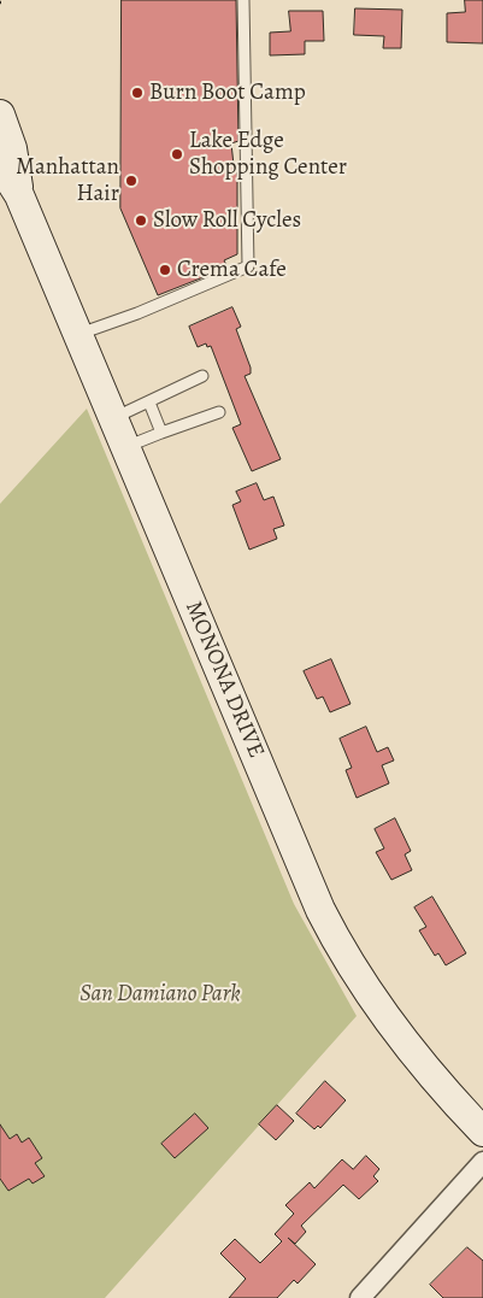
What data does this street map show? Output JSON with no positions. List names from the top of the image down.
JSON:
{
  "streets": {
    "street": ["MONONA DRIVE"]
  },
  "parks": ["San Damiano Park"],
  "places": [
    "Burn Boot Camp",
    "Lake Edge Shopping Center",
    "Manhattan Hair",
    "Slow Roll Cycles",
    "Crema Cafe"
  ]
}
